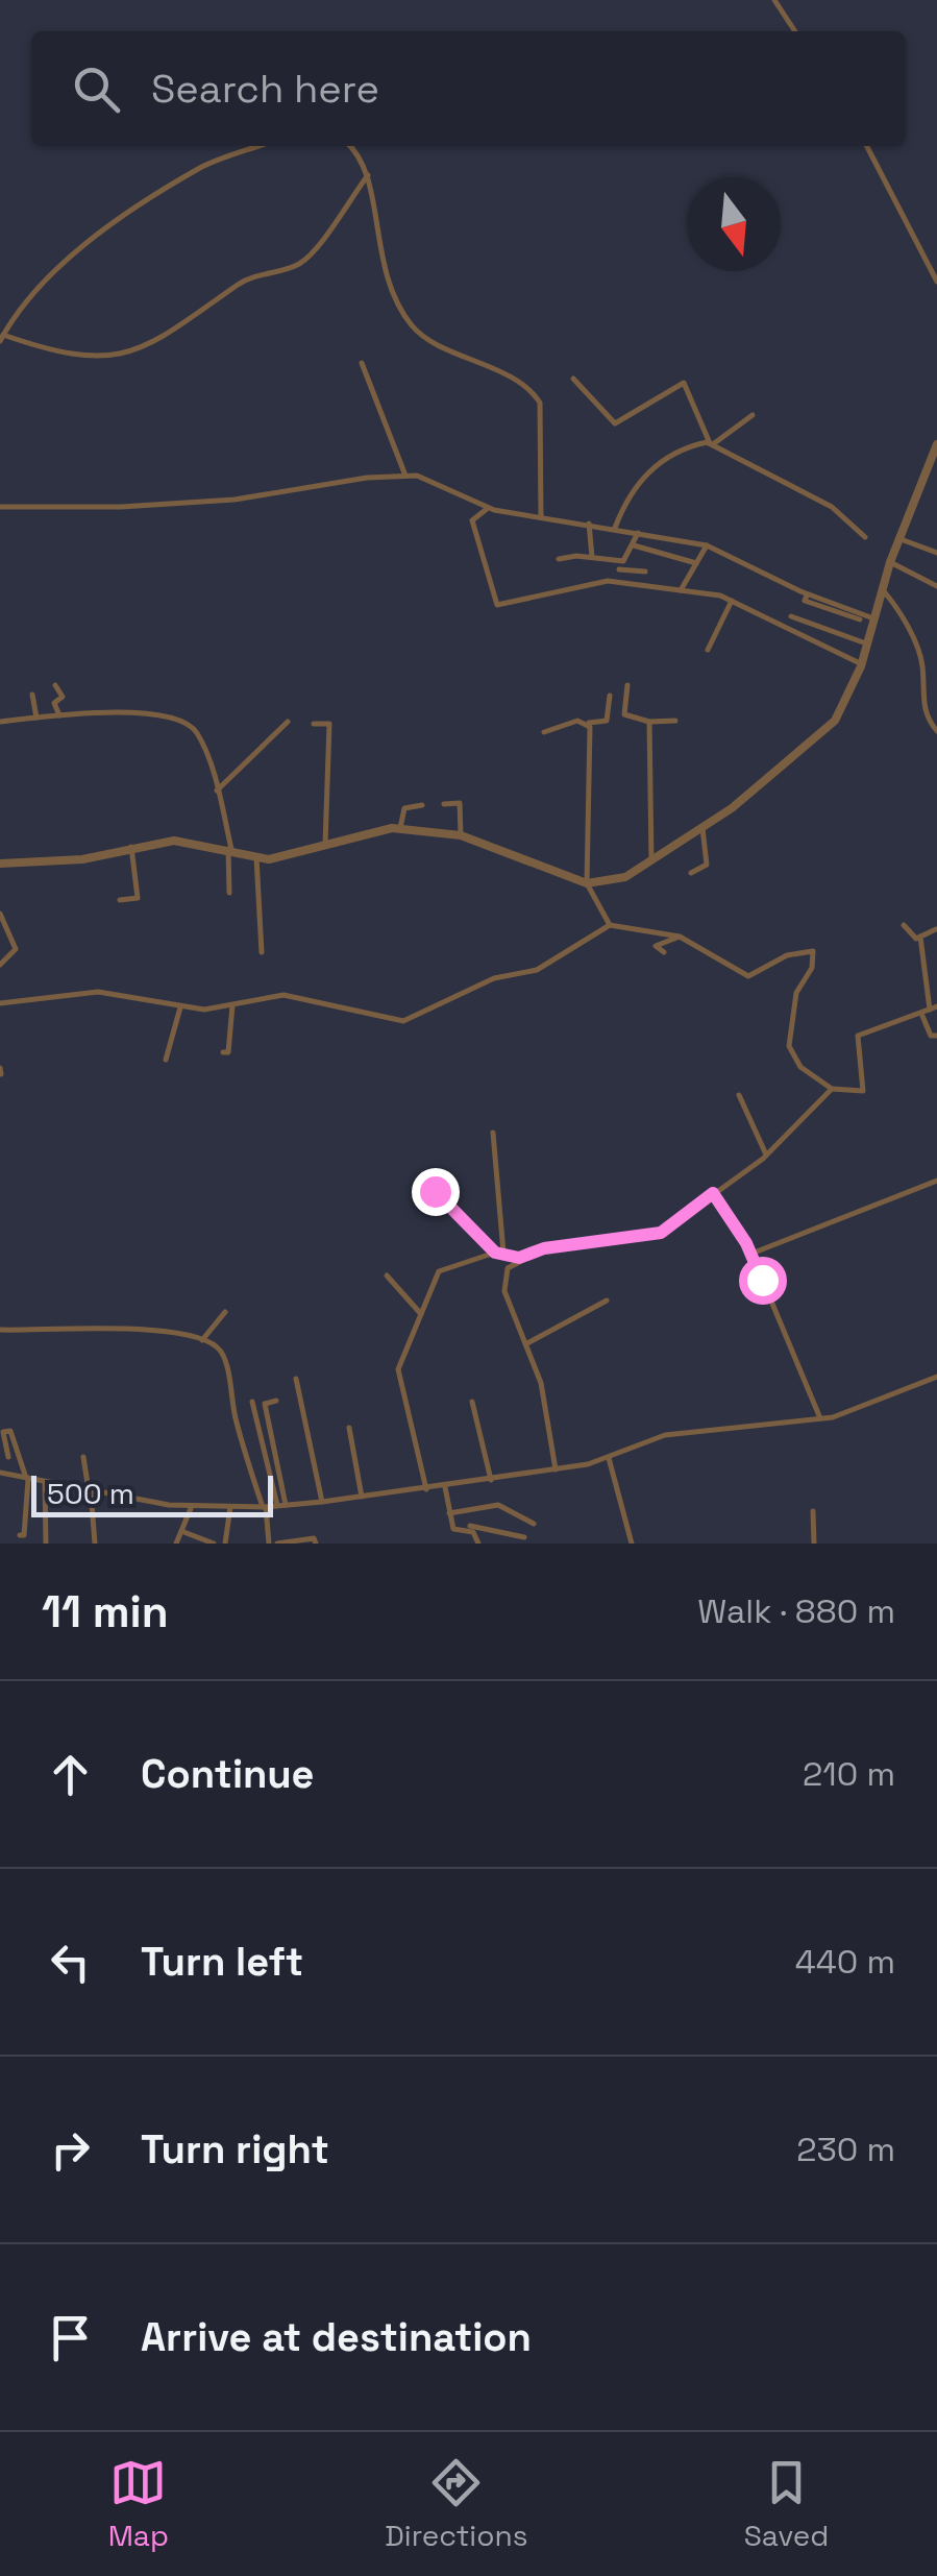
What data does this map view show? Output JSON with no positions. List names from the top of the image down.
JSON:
{
  "scale_bar": "500 m",
  "north": "bottom",
  "page": {
    "search": "Search here",
    "scale": "500 m",
    "heading": ["11 min", "Walk · 880 m"],
    "list": [
      ["Continue", "210 m"],
      ["Turn left", "440 m"],
      ["Turn right", "230 m"],
      "Arrive at destination"
    ],
    "nav": ["Map", "Directions", "Saved"]
  }
}
